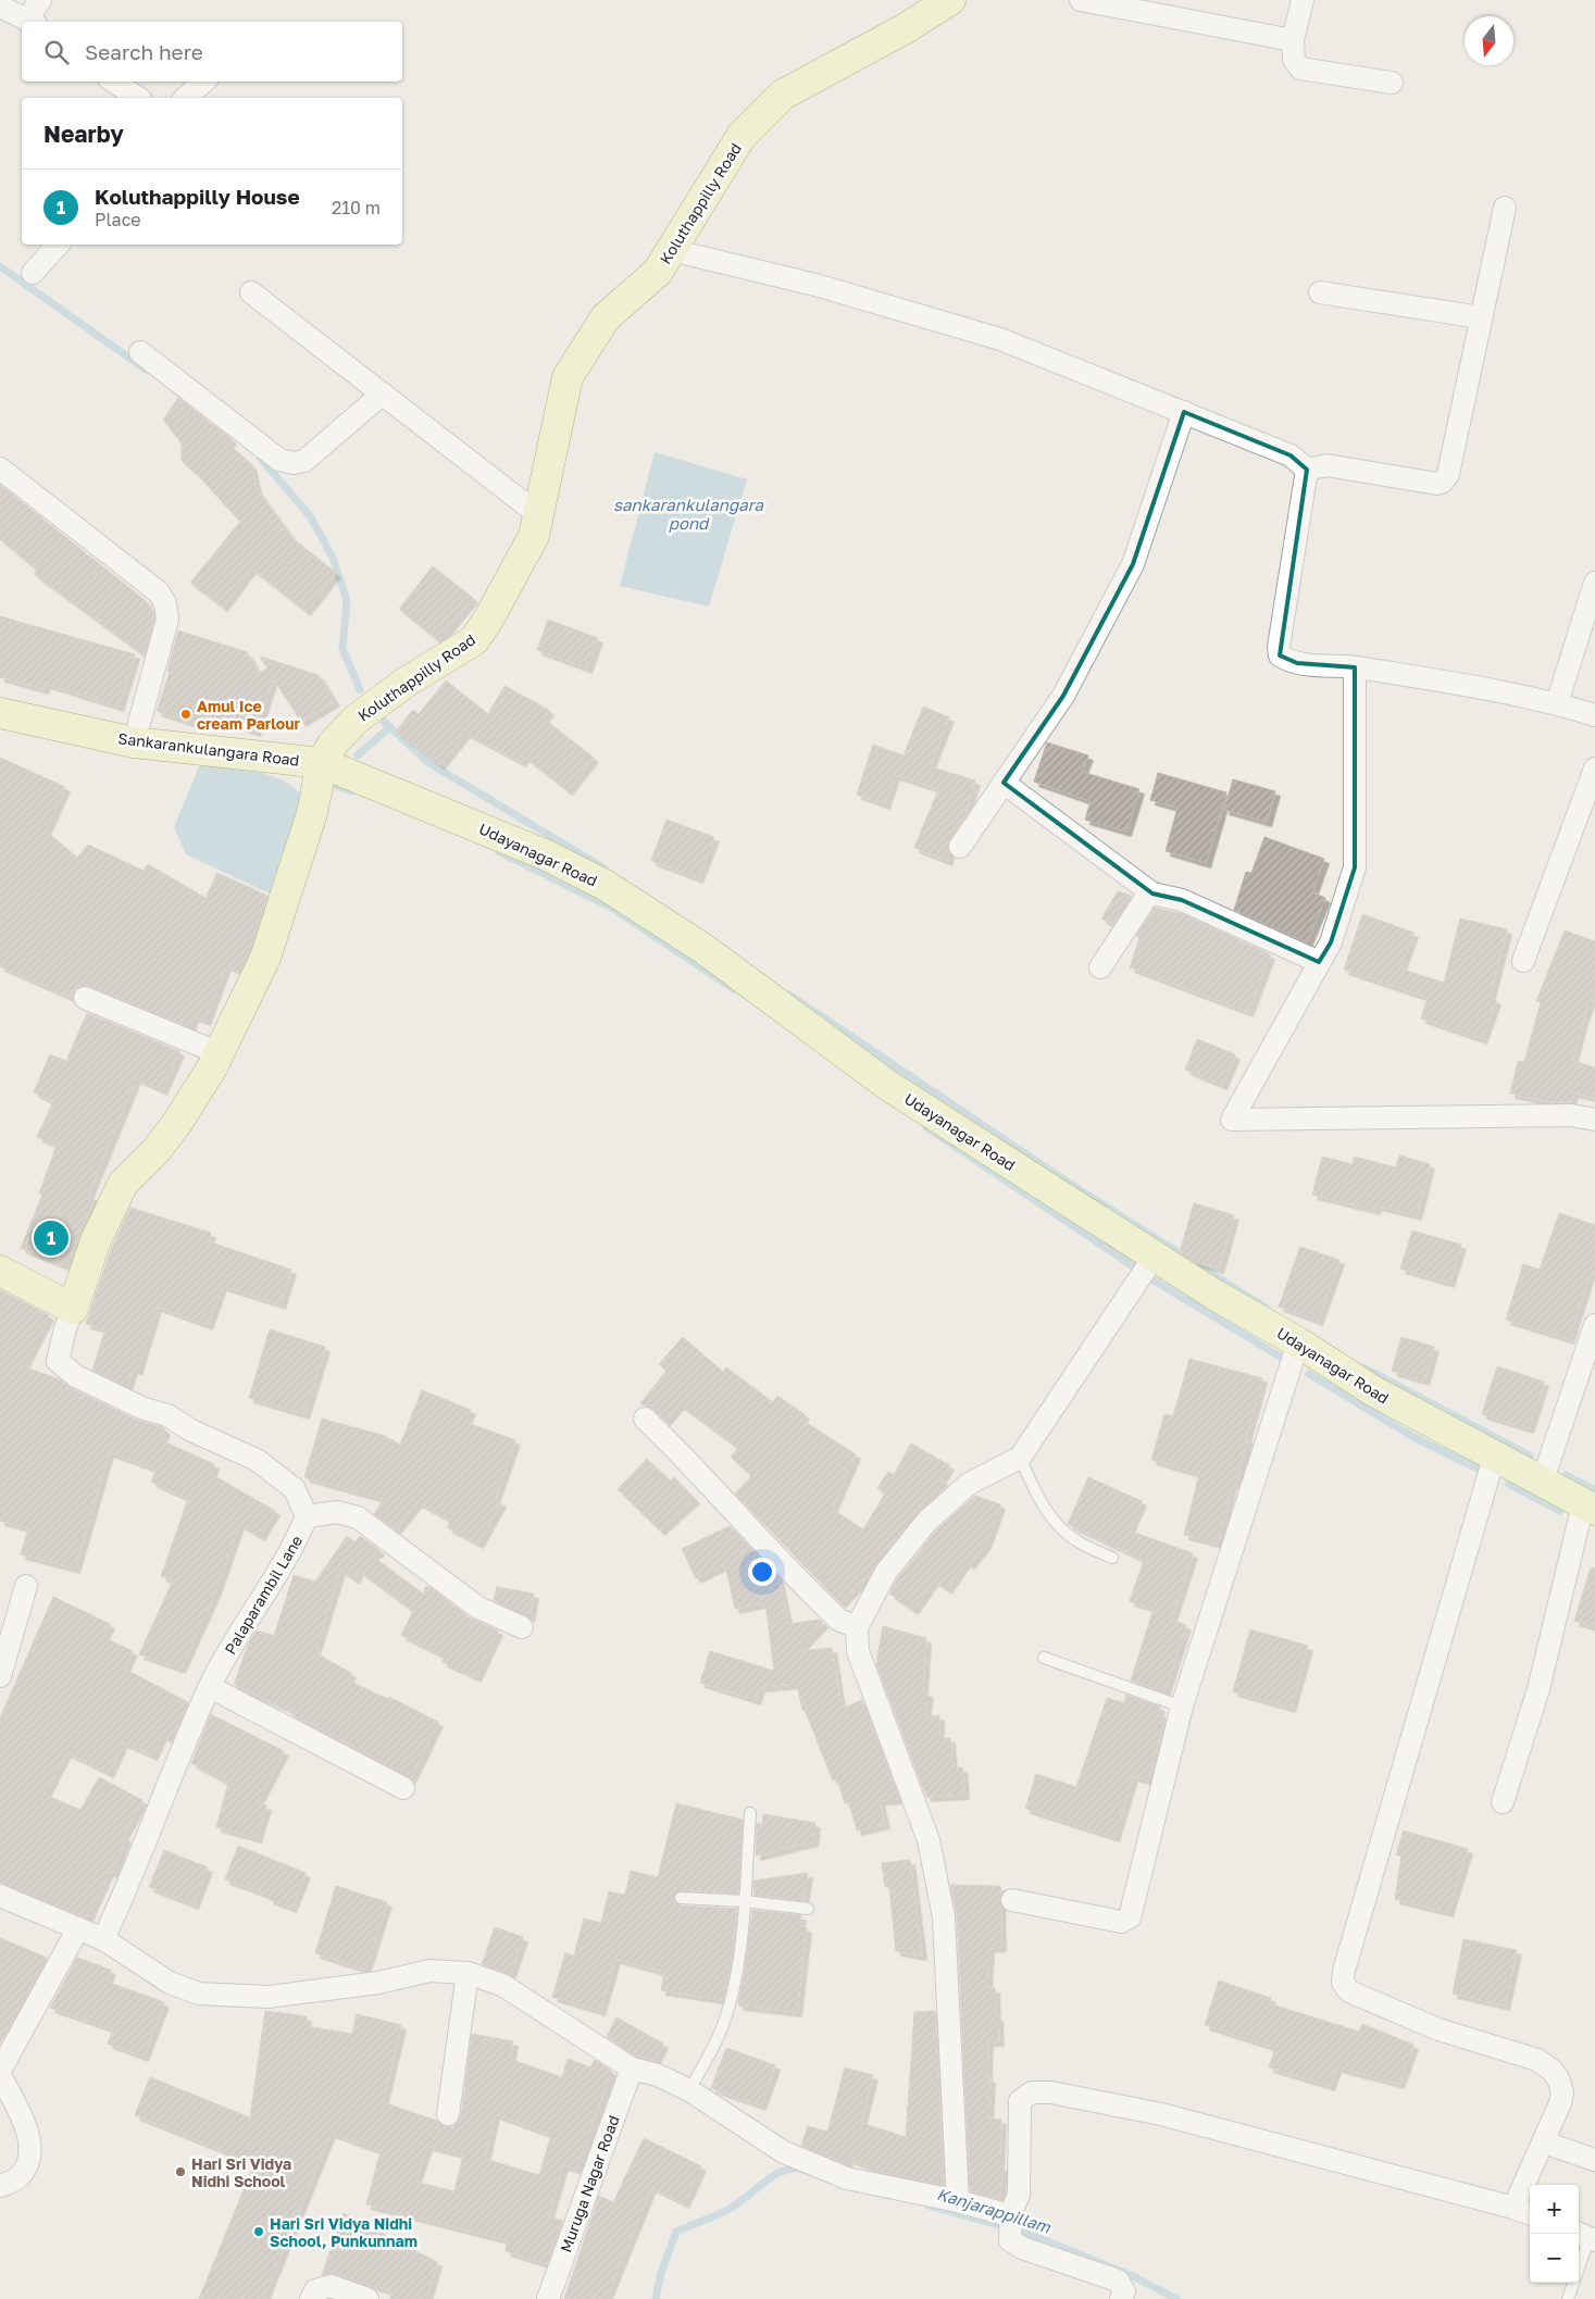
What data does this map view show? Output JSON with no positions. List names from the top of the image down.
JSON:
{
  "streets": {
    "street": [
      "Koluthappilly Road",
      "Sankarankulangara Road",
      "Udayanagar Road",
      "Palaparambil Lane",
      "Muruga Nagar Road"
    ]
  },
  "crossings": [
    ["Koluthappilly Road", "Sankarankulangara Road"],
    ["Koluthappilly Road", "Udayanagar Road"],
    ["Koluthappilly Road", "Palaparambil Lane"],
    ["Sankarankulangara Road", "Udayanagar Road"]
  ],
  "water": ["sankarankulangara pond", "Kanjarappillam"],
  "places": ["Amul Ice cream Parlour", "Hari Sri Vidya Nidhi School", "Hari Sri Vidya Nidhi School, Punkunnam"],
  "north": "bottom",
  "page": {
    "search": "Search here",
    "heading": "Nearby",
    "list": [
      {
        "mark": "1",
        "name": "Koluthappilly House",
        "note": "Place",
        "value": "210 m"
      }
    ],
    "pins": "1",
    "map_buttons": ["+", "−"]
  }
}
